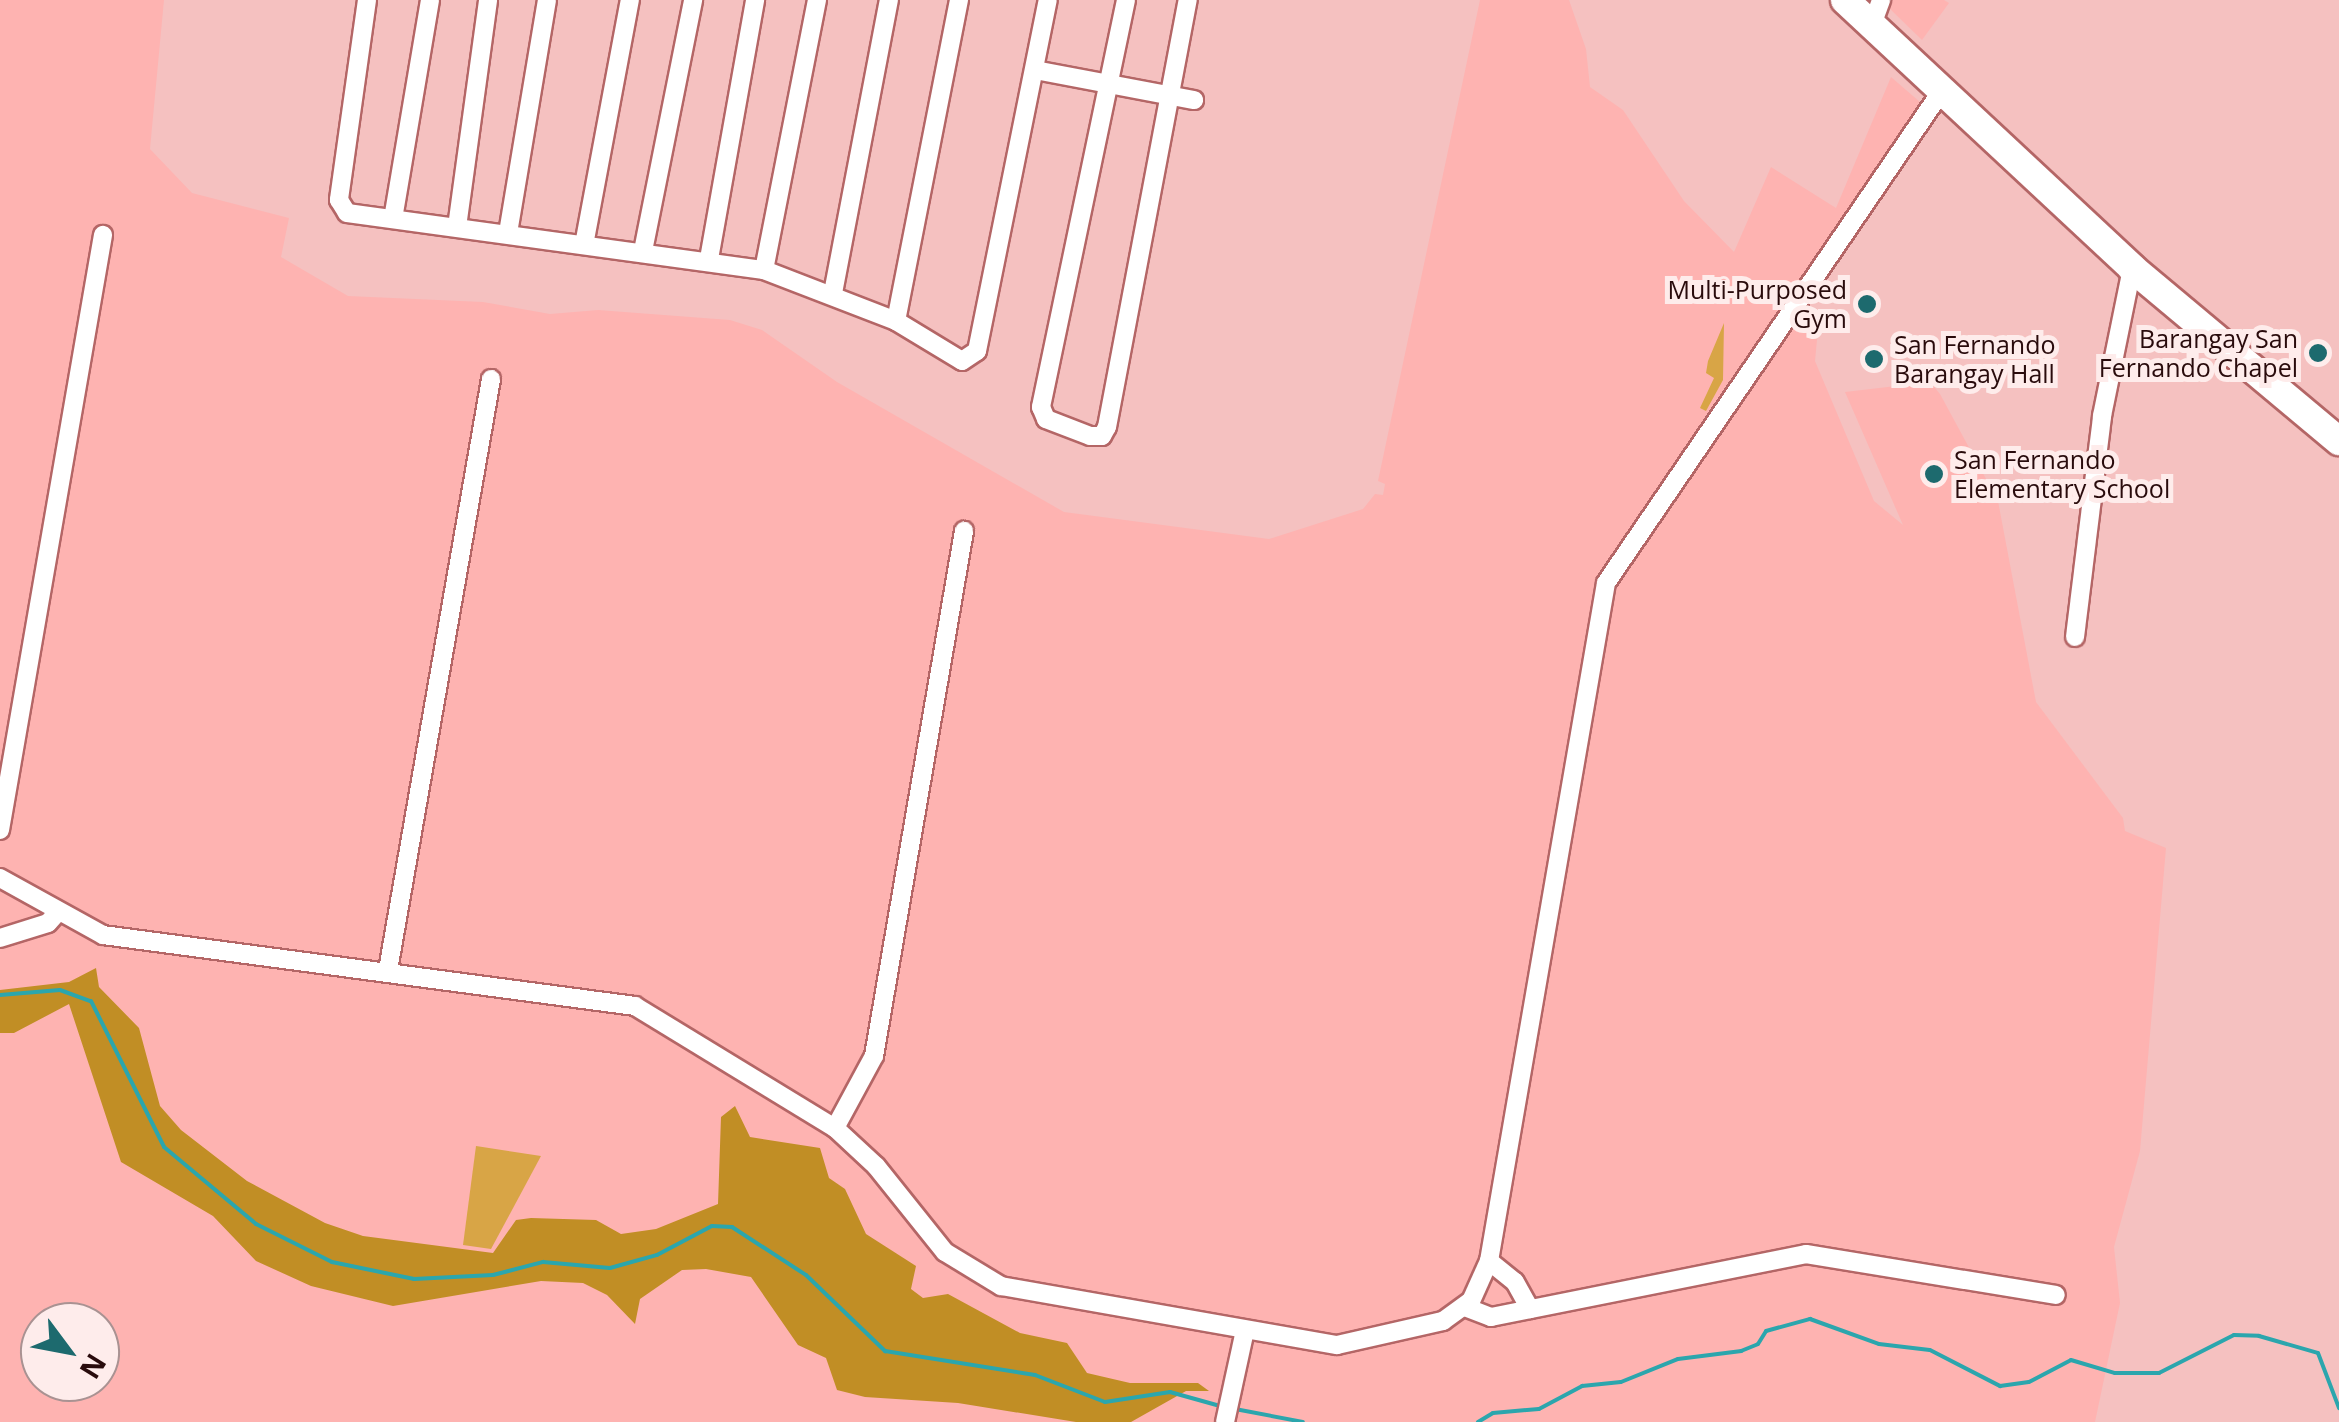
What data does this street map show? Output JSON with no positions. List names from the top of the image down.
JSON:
{
  "places": [
    "Multi-Purposed Gym",
    "Barangay San Fernando Chapel",
    "San Fernando Barangay Hall",
    "San Fernando Elementary School"
  ],
  "north": "bottom right"
}
